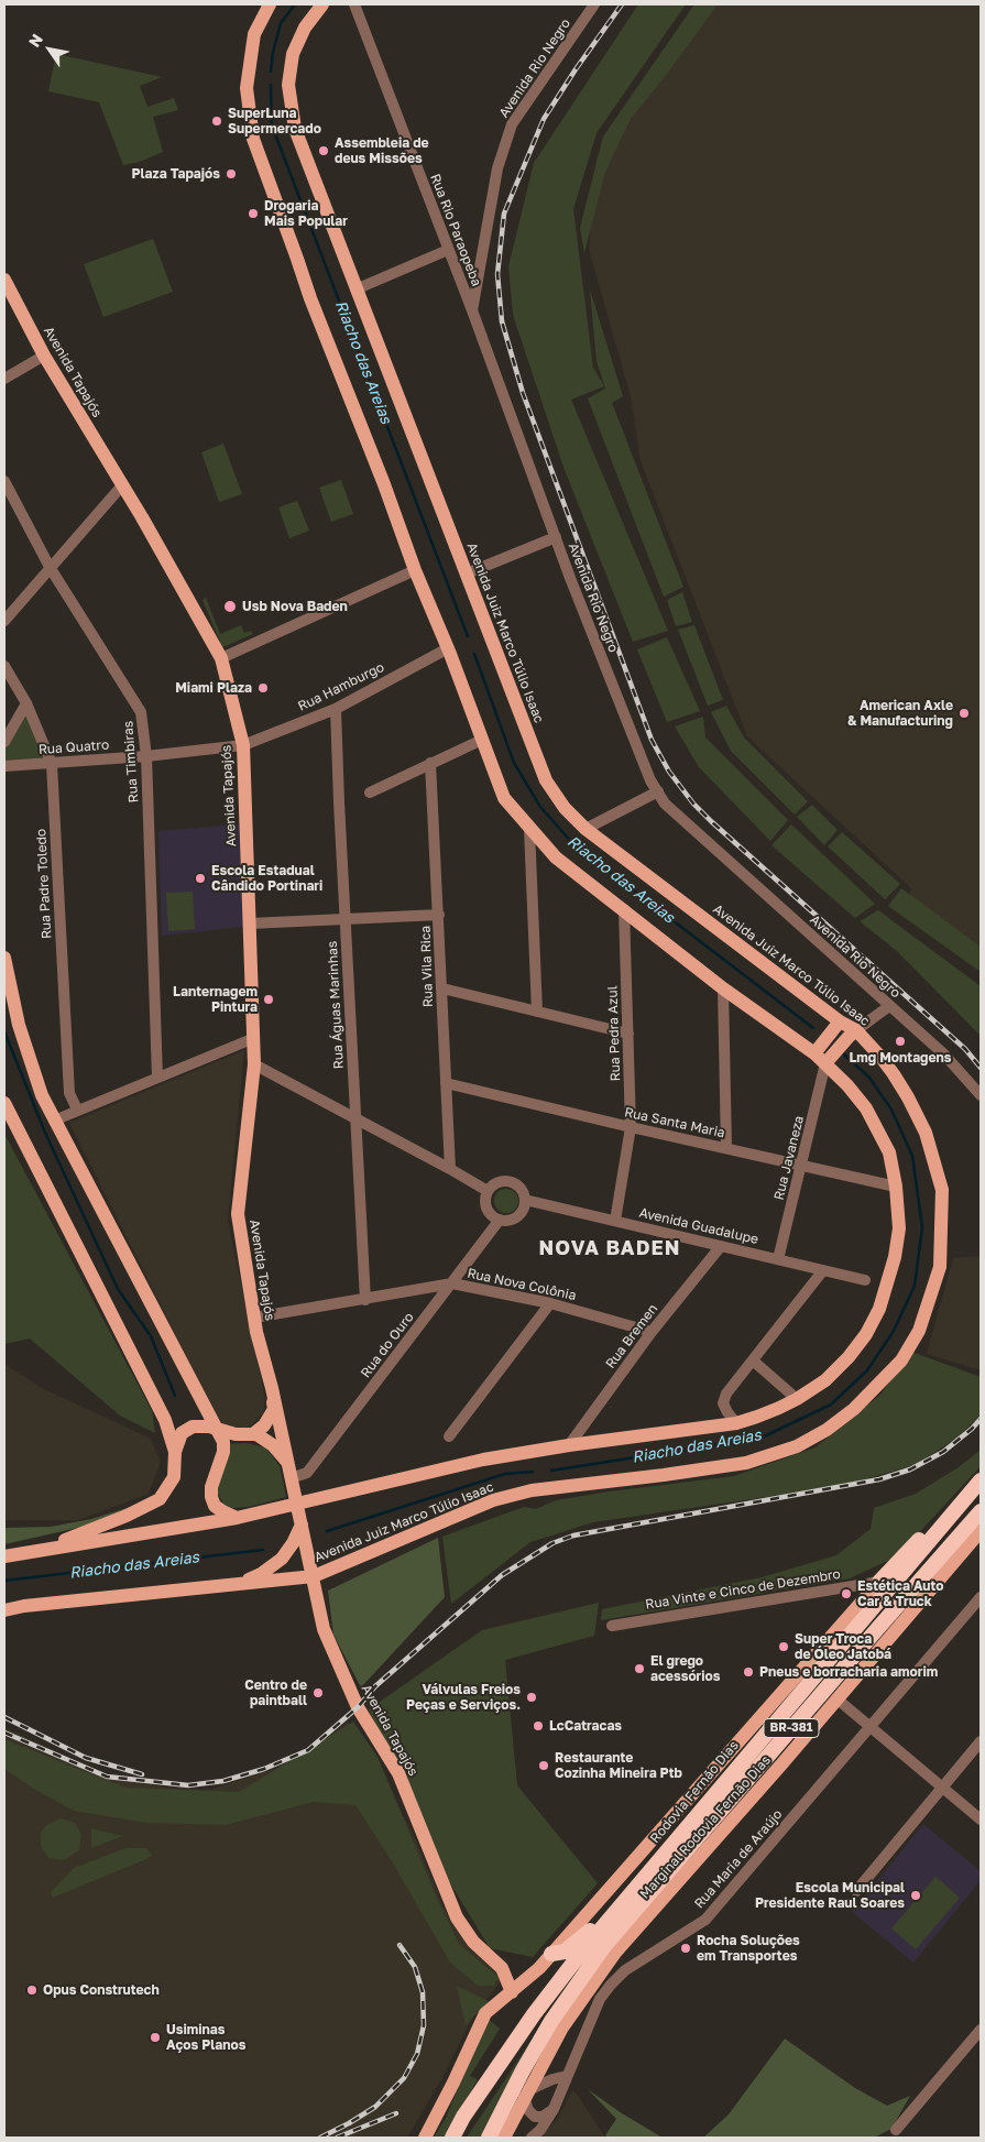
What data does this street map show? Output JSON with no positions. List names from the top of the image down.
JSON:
{
  "streets": {
    "highway": ["BR-381", "Rodovia Fernão Dias"],
    "main road": ["Avenida Tapajós", "Avenida Juiz Marco Túlio Isaac", "Marginal Rodovia Fernão Dias"],
    "street": [
      "Avenida Rio Negro",
      "Rua Rio Paraopeba",
      "Rua Hamburgo",
      "Rua Quatro",
      "Rua Timbiras",
      "Rua Padre Toledo",
      "Rua Vila Rica",
      "Rua Águas Marinhas",
      "Rua Pedra Azul",
      "Rua Santa Maria",
      "Rua Javaneza",
      "Avenida Guadalupe",
      "Rua Nova Colônia",
      "Rua Bremen",
      "Rua do Ouro",
      "Rua Vinte e Cinco de Dezembro",
      "Rua Maria de Araújo"
    ]
  },
  "crossings": [
    ["Avenida Rio Negro", "Rua Rio Paraopeba"],
    ["Avenida Tapajós", "Avenida Juiz Marco Túlio Isaac"],
    ["Avenida Tapajós", "Rua Hamburgo"],
    ["Avenida Tapajós", "Rua Quatro"],
    ["Avenida Tapajós", "Rua Nova Colônia"],
    ["Avenida Tapajós", "Rua do Ouro"],
    ["Avenida Tapajós", "BR-381"],
    ["Avenida Juiz Marco Túlio Isaac", "Rua Hamburgo"],
    ["Avenida Juiz Marco Túlio Isaac", "Rua Pedra Azul"],
    ["Avenida Juiz Marco Túlio Isaac", "Rua Santa Maria"],
    ["Avenida Juiz Marco Túlio Isaac", "Rua Javaneza"],
    ["Avenida Juiz Marco Túlio Isaac", "Rua Bremen"],
    ["Rua Hamburgo", "Rua Quatro"],
    ["Rua Hamburgo", "Rua Águas Marinhas"],
    ["Rua Quatro", "Rua Timbiras"],
    ["Rua Quatro", "Rua Padre Toledo"],
    ["Rua Vila Rica", "Rua Santa Maria"],
    ["Rua Águas Marinhas", "Rua Nova Colônia"],
    ["Rua Pedra Azul", "Rua Santa Maria"],
    ["Rua Pedra Azul", "Avenida Guadalupe"],
    ["Rua Santa Maria", "Rua Javaneza"],
    ["Rua Javaneza", "Avenida Guadalupe"],
    ["Avenida Guadalupe", "Rua Bremen"],
    ["Avenida Guadalupe", "Rua do Ouro"],
    ["Rua Nova Colônia", "Rua Bremen"],
    ["Rua Nova Colônia", "Rua do Ouro"],
    ["Rua Vinte e Cinco de Dezembro", "BR-381"],
    ["BR-381", "Rodovia Fernão Dias"]
  ],
  "districts": ["NOVA BADEN"],
  "water": ["Riacho das Areias"],
  "places": [
    "SuperLuna Supermercado",
    "Assembleia de deus Missões",
    "Plaza Tapajós",
    "Drogaria Mais Popular",
    "Usb Nova Baden",
    "Miami Plaza",
    "American Axle & Manufacturing",
    "Escola Estadual Cândido Portinari",
    "Lanternagem Pintura",
    "Lmg Montagens",
    "Estética Auto Car & Truck",
    "Super Troca de Óleo Jatobá",
    "El grego acessórios",
    "Pneus e borracharia amorim",
    "Centro de paintball",
    "Válvulas Freios Peças e Serviços.",
    "LcCatracas",
    "Restaurante Cozinha Mineira Ptb",
    "Escola Municipal Presidente Raul Soares",
    "Rocha Soluções em Transportes",
    "Opus Construtech",
    "Usiminas Aços Planos"
  ],
  "north": "top left"
}
